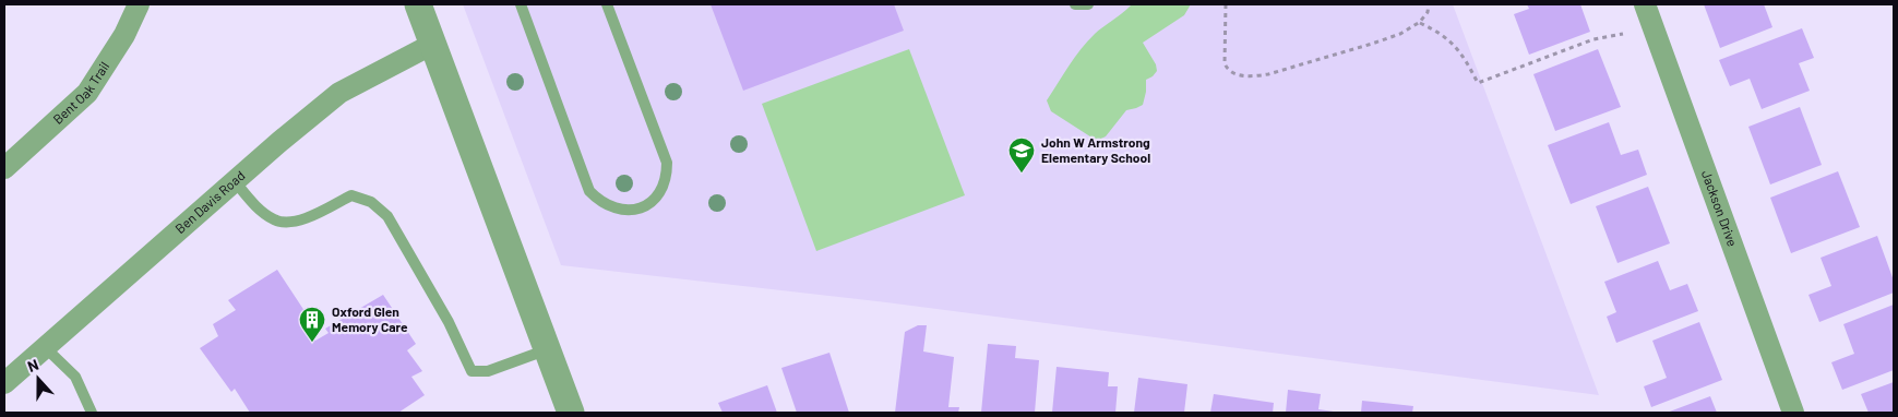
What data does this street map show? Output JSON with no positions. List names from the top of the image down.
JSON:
{
  "streets": {
    "street": ["Bent Oak Trail", "Ben Davis Road", "Jackson Drive"]
  },
  "places": {
    "school or university": ["John W Armstrong Elementary School"],
    "building": ["Oxford Glen Memory Care"]
  },
  "north": "top"
}
